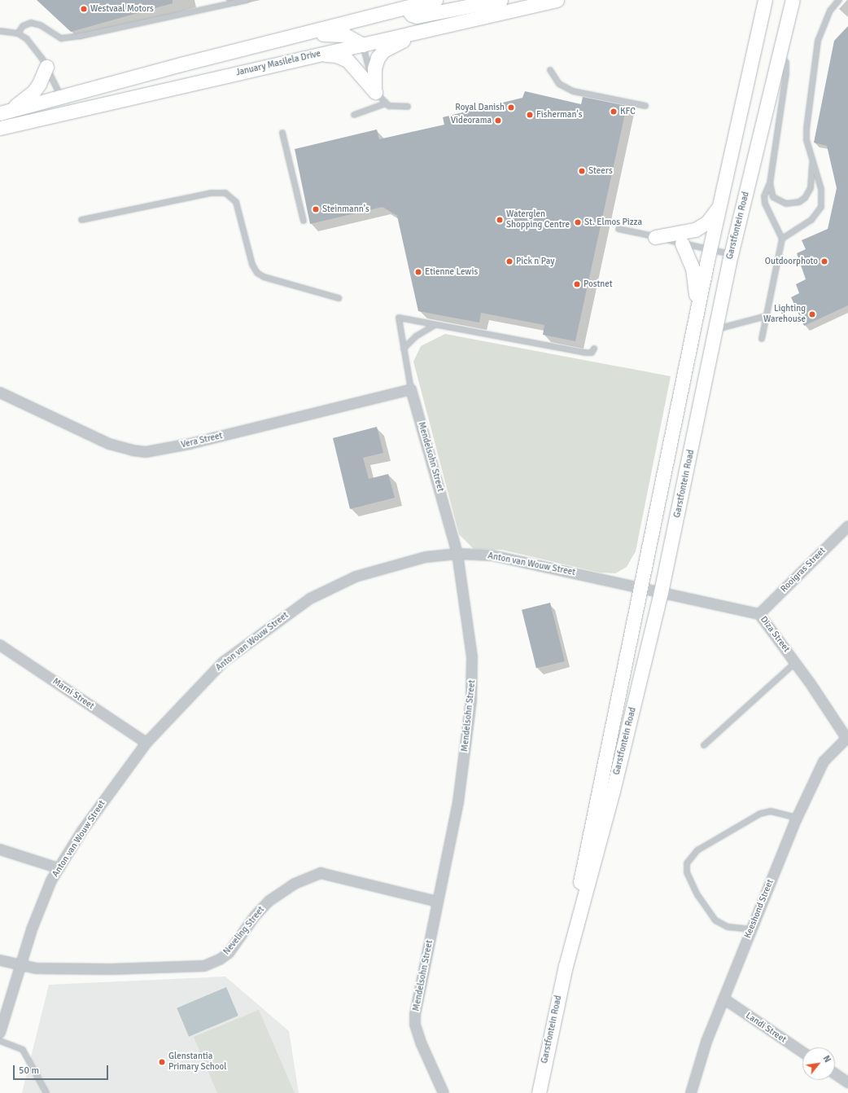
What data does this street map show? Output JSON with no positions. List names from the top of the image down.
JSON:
{
  "streets": {
    "main road": ["January Masilela Drive", "Garstfontein Road"],
    "street": [
      "Vera Street",
      "Mendelsohn Street",
      "Anton van Wouw Street",
      "Rooigras Street",
      "Diza Street",
      "Marni Street",
      "Keeshond Street",
      "Neveling Street",
      "Landi Street"
    ]
  },
  "crossings": [
    ["Garstfontein Road", "Anton van Wouw Street"],
    ["Garstfontein Road", "Diza Street"],
    ["Vera Street", "Mendelsohn Street"],
    ["Mendelsohn Street", "Anton van Wouw Street"],
    ["Mendelsohn Street", "Neveling Street"],
    ["Anton van Wouw Street", "Diza Street"],
    ["Anton van Wouw Street", "Marni Street"],
    ["Anton van Wouw Street", "Neveling Street"],
    ["Rooigras Street", "Diza Street"],
    ["Diza Street", "Keeshond Street"],
    ["Keeshond Street", "Landi Street"]
  ],
  "places": [
    "Westvaal Motors",
    "Royal Danish",
    "KFC",
    "Fisherman's",
    "Videorama",
    "Steers",
    "Steinmann's",
    "Waterglen Shopping Centre",
    "St. Elmos Pizza",
    "Pick n Pay",
    "Outdoorphoto",
    "Etienne Lewis",
    "Postnet",
    "Lighting Warehouse",
    "Glenstantia Primary School"
  ],
  "scale_bar": "50 m",
  "north": "top right"
}
